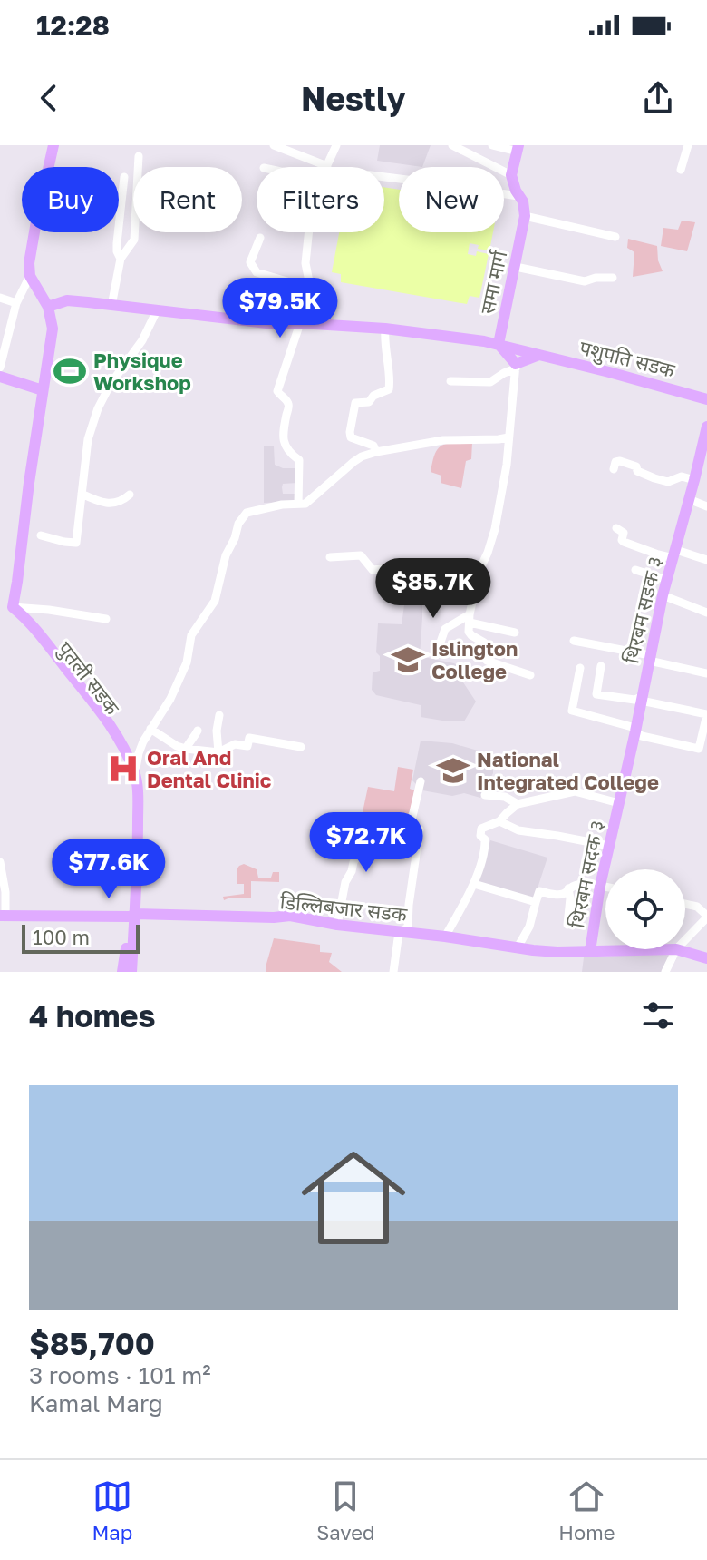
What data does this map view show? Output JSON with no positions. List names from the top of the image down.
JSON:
{
  "streets": {
    "main road": [
      "समा मार्ग",
      "पशुपति सडक",
      "थिरबम सडक ३",
      "पुतली सडक",
      "थिरबम सदक ३",
      "डिल्लिबजार सडक"
    ]
  },
  "crossings": [
    ["समा मार्ग", "पशुपति सडक"],
    ["थिरबम सडक ३", "थिरबम सदक ३"],
    ["थिरबम सदक ३", "डिल्लिबजार सडक"]
  ],
  "places": {
    "sports": ["Physique Workshop"],
    "school or university": ["Islington College", "National Integrated College"],
    "hospital": ["Oral And Dental Clinic"]
  },
  "scale_bar": "100 m",
  "page": {
    "status": "12:28",
    "header": "Nestly",
    "chip": [
      "Buy",
      "Rent",
      "Filters",
      "New"
    ],
    "price": [
      "$79.5K",
      "$85.7K",
      "$72.7K",
      "$77.6K"
    ],
    "scale": "100 m",
    "heading": "4 homes",
    "list": [
      {
        "name": "$85,700",
        "note": "3 rooms · 101 m² · Kamal Marg"
      }
    ],
    "tabs": ["Map", "Saved", "Home"]
  }
}
